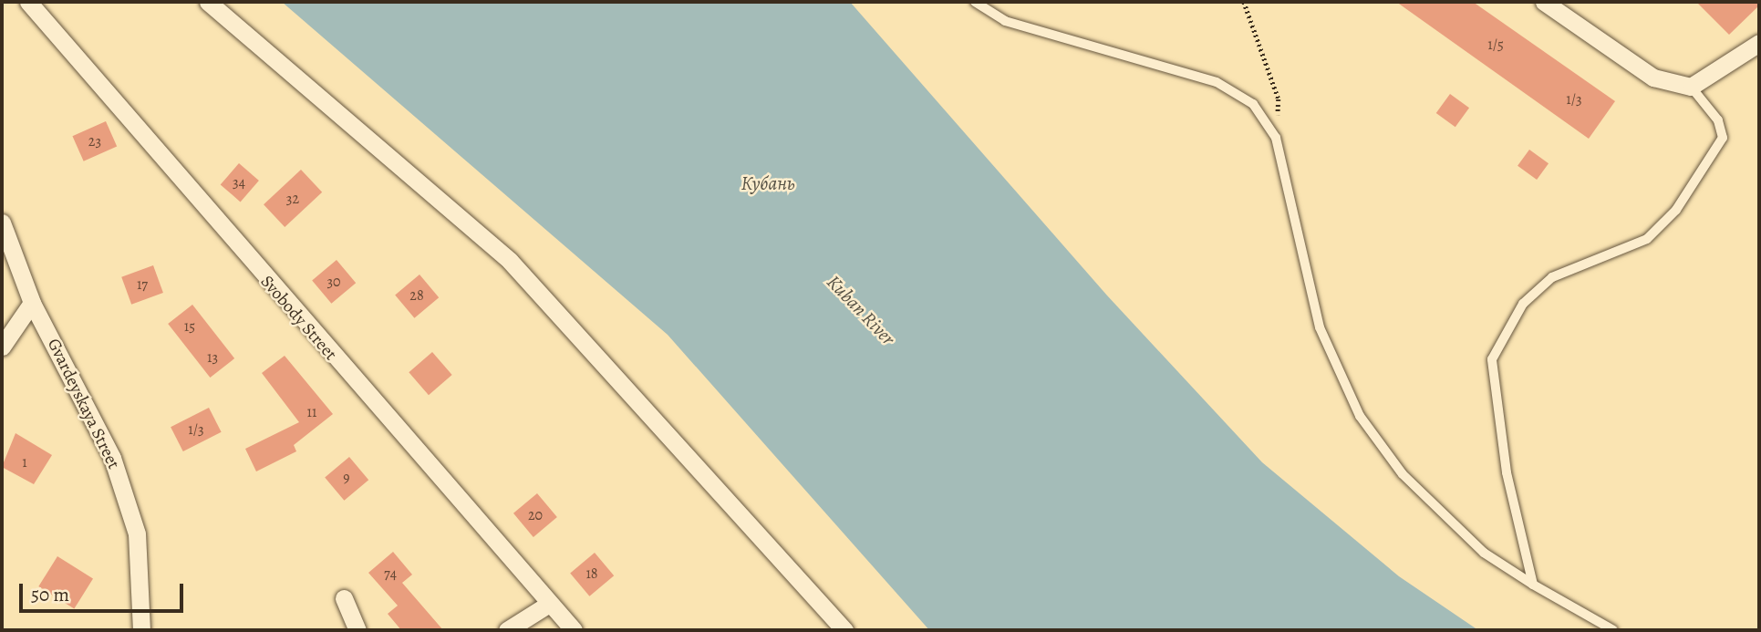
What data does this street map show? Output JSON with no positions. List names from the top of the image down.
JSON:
{
  "streets": {
    "street": ["Svobody Street", "Gvardeyskaya Street"]
  },
  "water": ["Кубань", "Kuban River"],
  "house_numbers": [
    "1/5",
    "1/3",
    "23",
    "34",
    "32",
    "30",
    "17",
    "28",
    "15",
    "13",
    "11",
    "1/3",
    "1",
    "9",
    "20",
    "74",
    "18"
  ],
  "scale_bar": "50 m"
}
